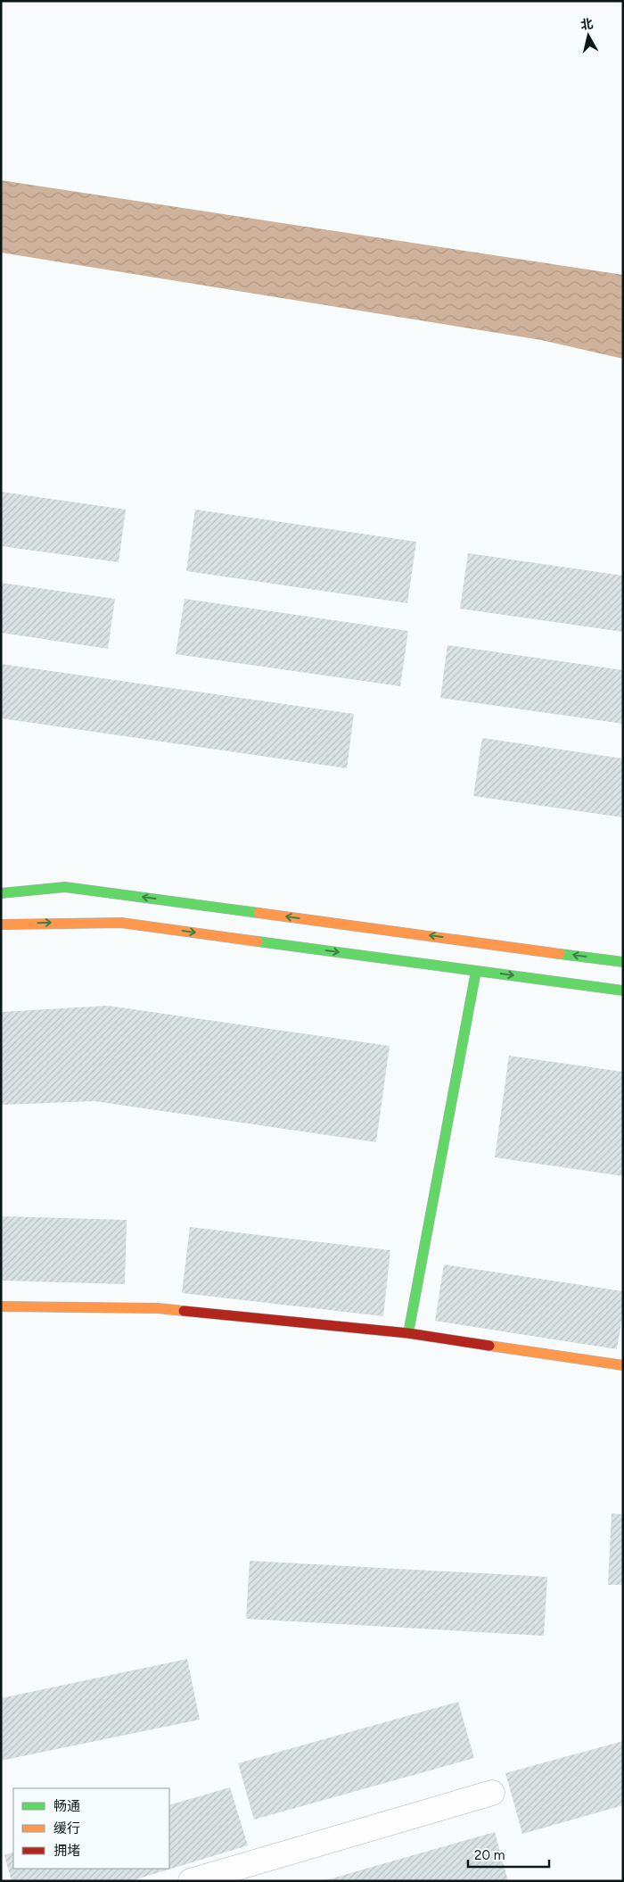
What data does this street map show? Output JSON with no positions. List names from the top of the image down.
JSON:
{
  "legend": ["畅通", "缓行", "拥堵"],
  "scale_bar": "20 m",
  "north": "top"
}
